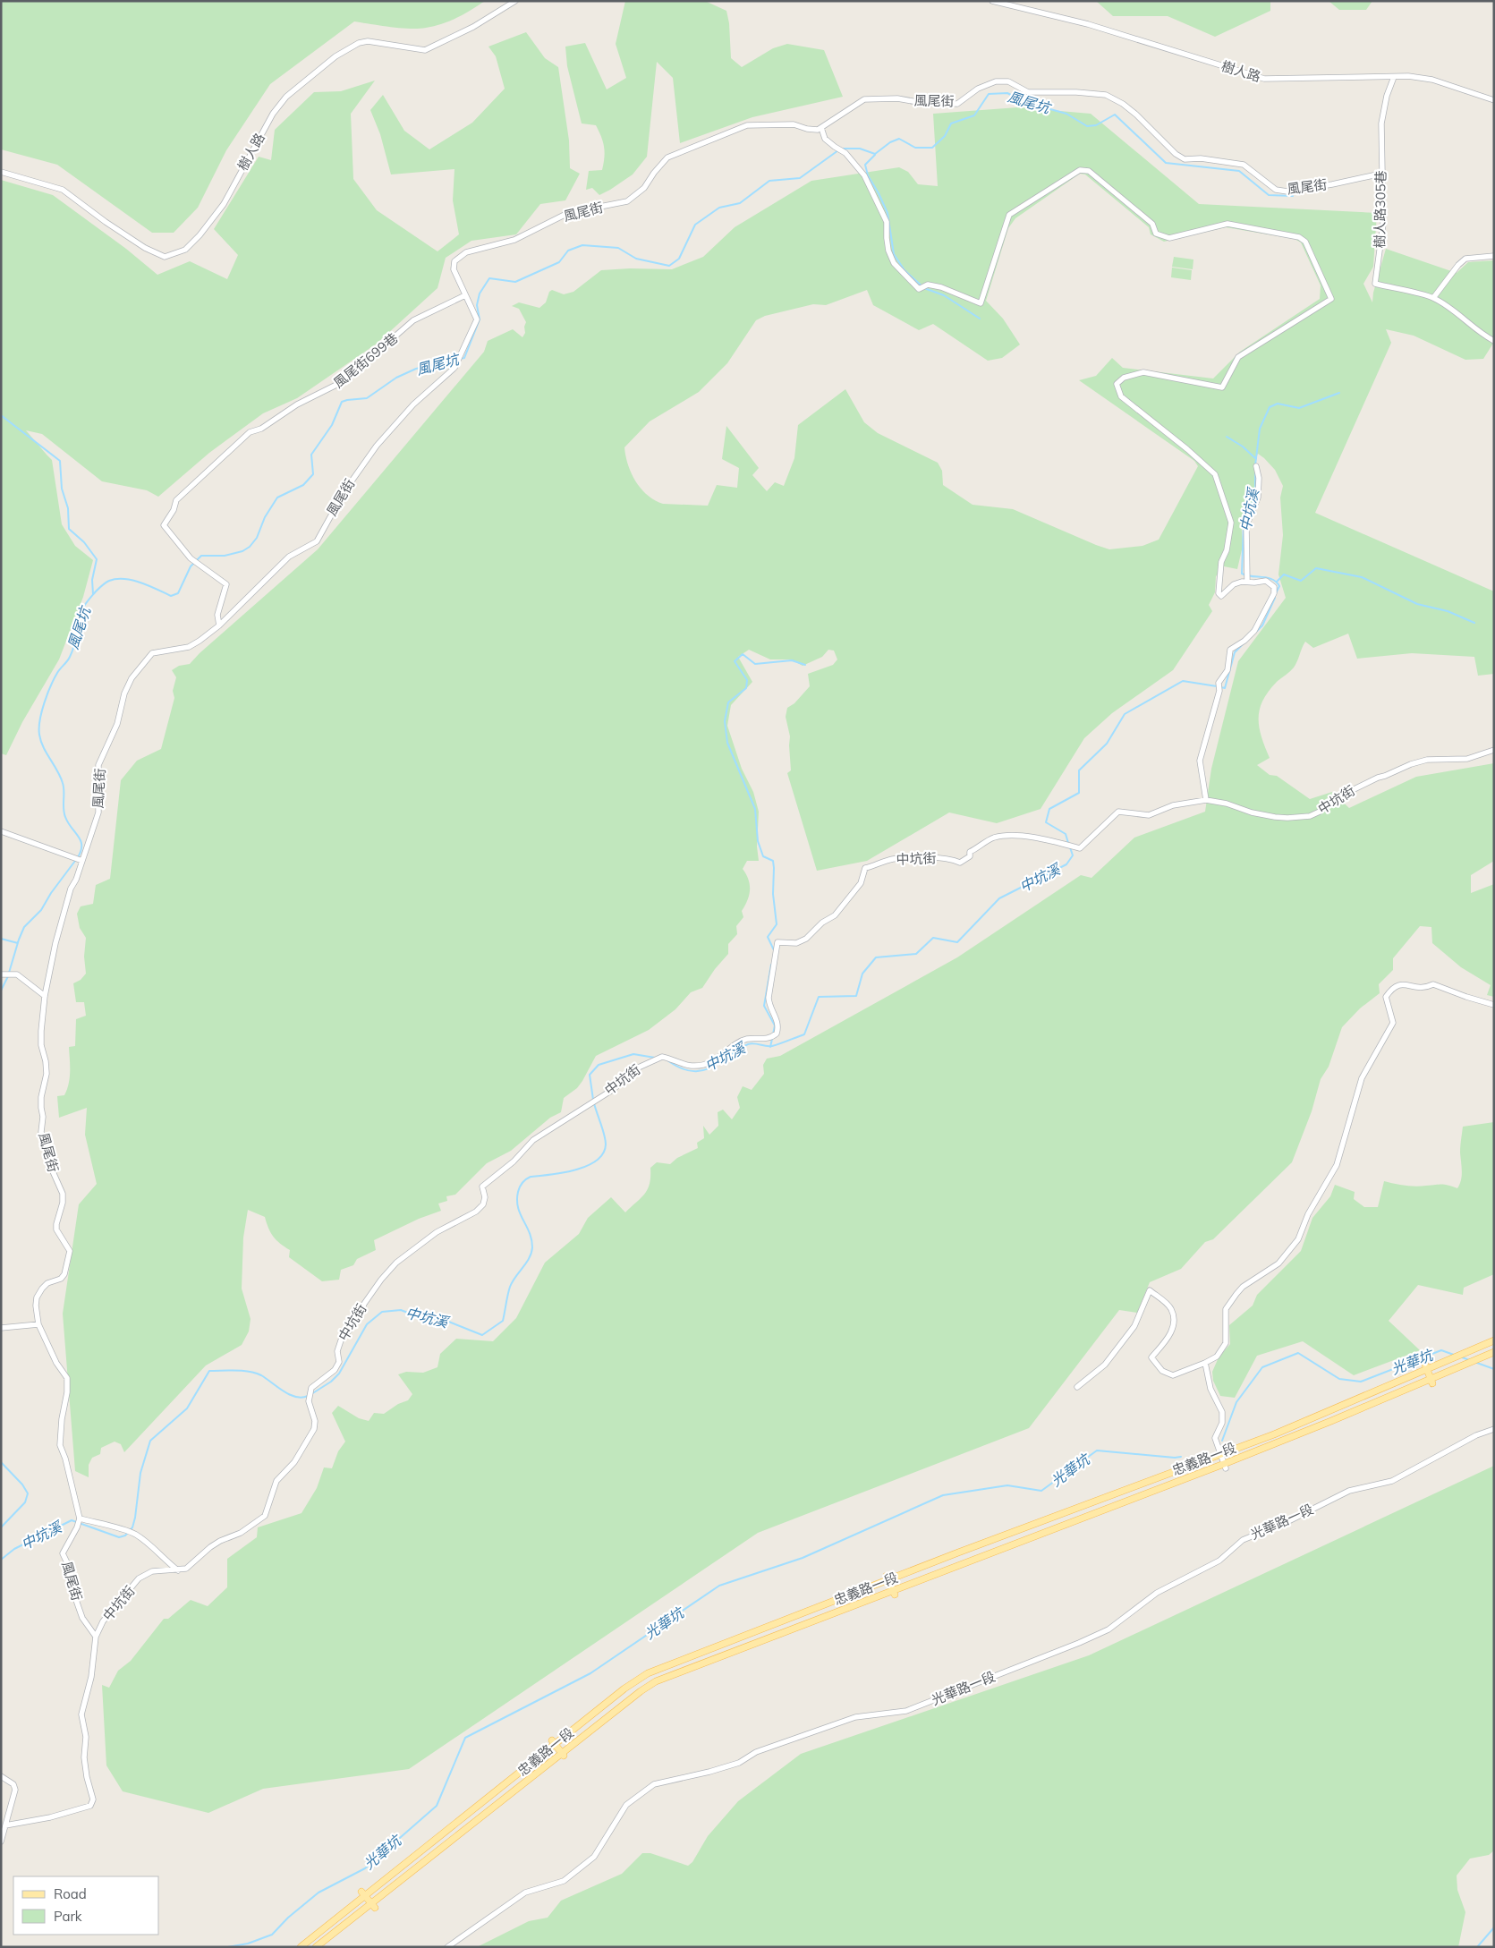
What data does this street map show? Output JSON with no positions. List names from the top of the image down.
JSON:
{
  "streets": {
    "main road": ["忠義路一段"],
    "street": [
      "樹人路",
      "風尾街",
      "樹人路305巷",
      "風尾街699巷",
      "中坑街",
      "光華路一段"
    ]
  },
  "crossings": [
    ["樹人路", "樹人路305巷"],
    ["風尾街", "樹人路305巷"],
    ["風尾街", "風尾街699巷"],
    ["風尾街", "中坑街"]
  ],
  "water": ["風尾坑", "中坑溪", "光華坑"],
  "legend": ["Road", "Park"]
}
